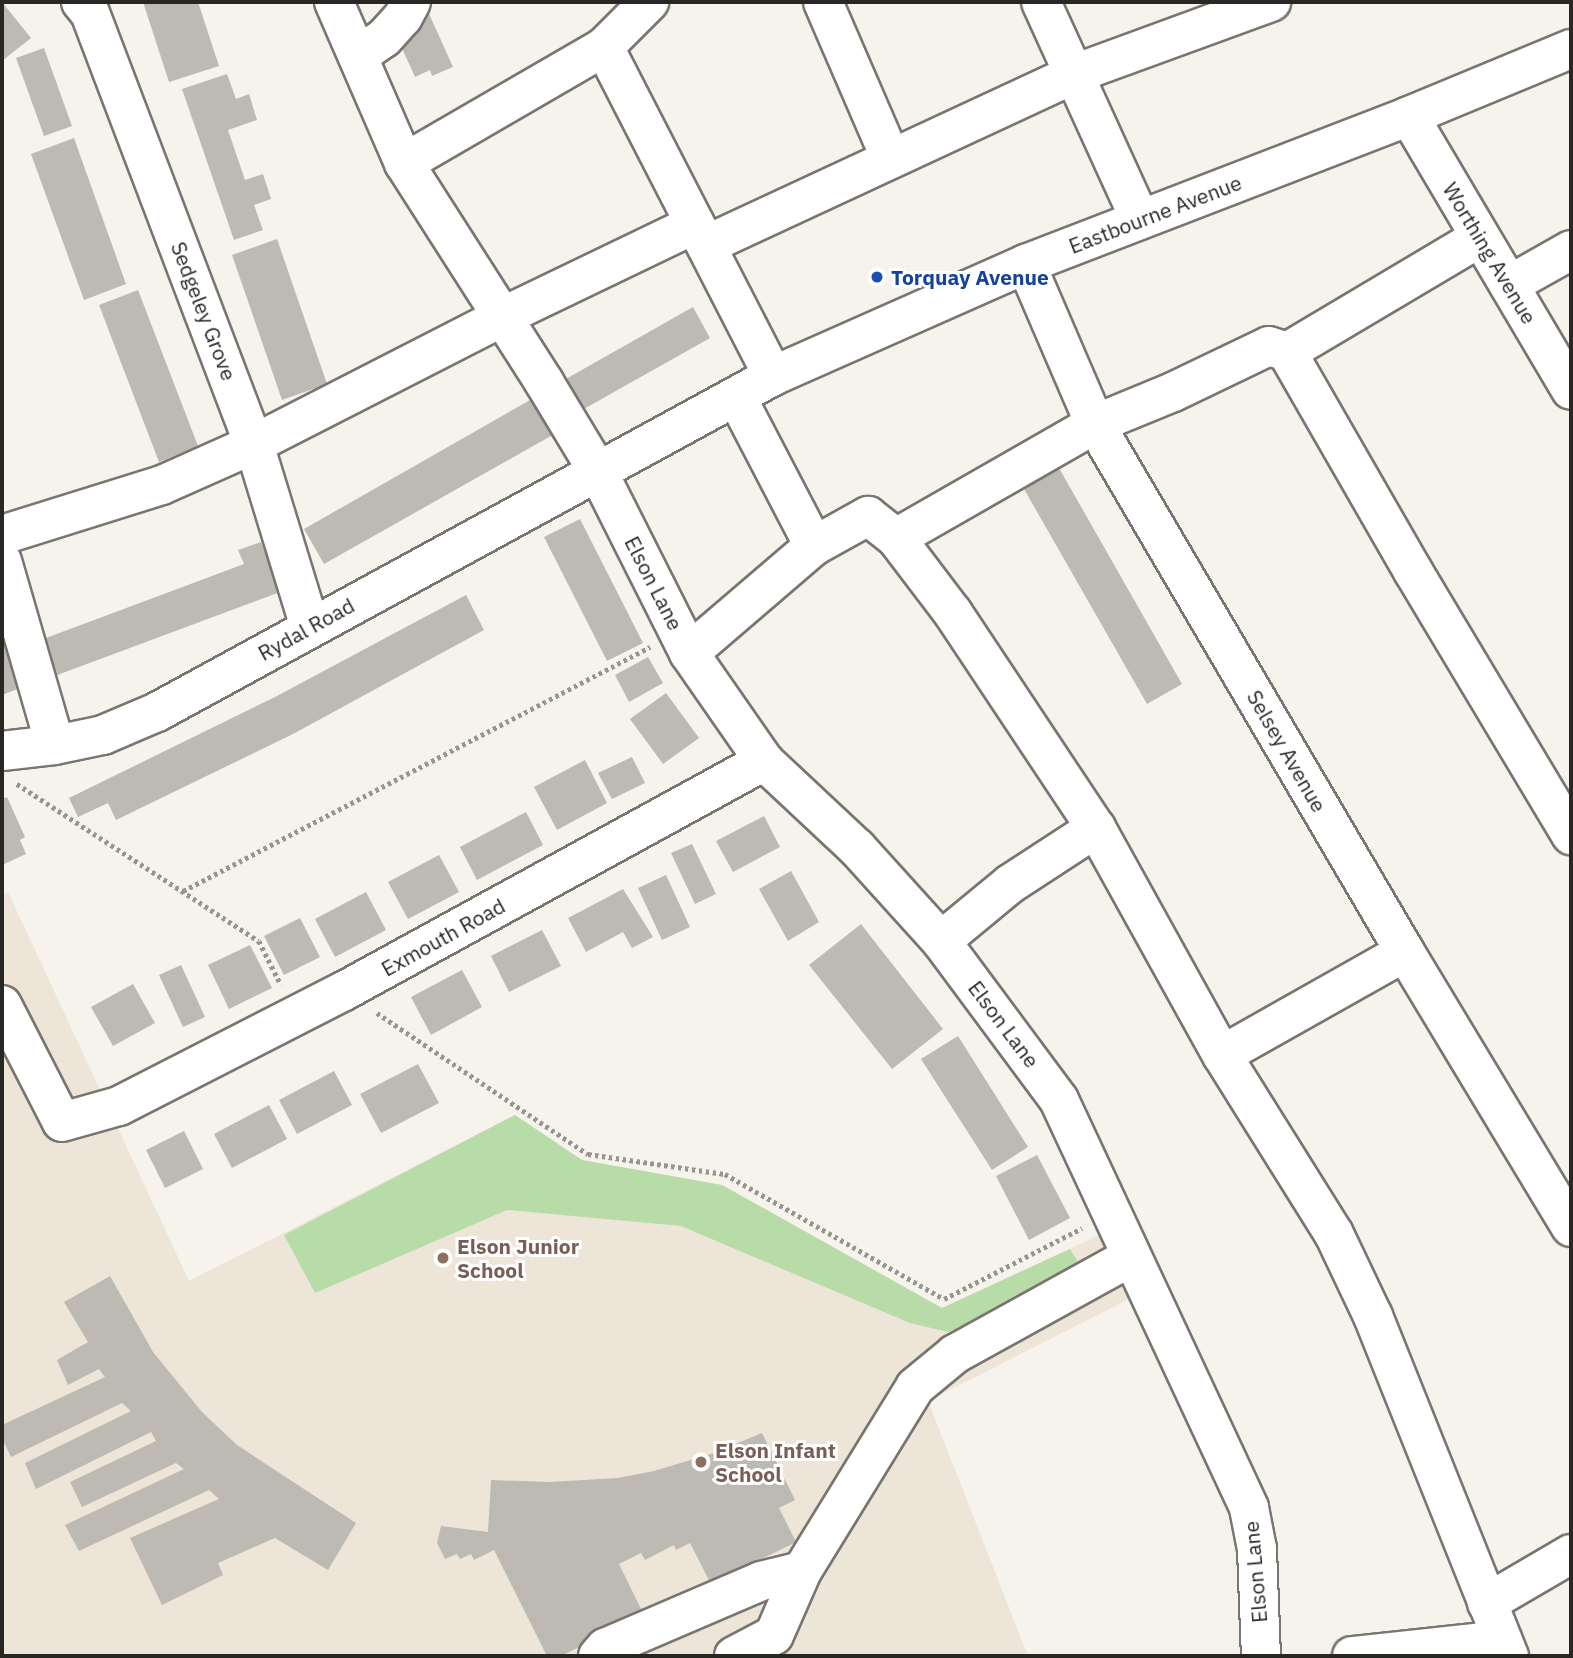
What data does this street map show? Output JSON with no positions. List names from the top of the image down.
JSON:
{
  "streets": {
    "street": [
      "Eastbourne Avenue",
      "Worthing Avenue",
      "Sedgeley Grove",
      "Elson Lane",
      "Rydal Road",
      "Selsey Avenue",
      "Exmouth Road"
    ]
  },
  "crossings": [
    ["Eastbourne Avenue", "Worthing Avenue"],
    ["Eastbourne Avenue", "Elson Lane"],
    ["Eastbourne Avenue", "Rydal Road"],
    ["Eastbourne Avenue", "Selsey Avenue"],
    ["Sedgeley Grove", "Rydal Road"],
    ["Elson Lane", "Rydal Road"],
    ["Elson Lane", "Exmouth Road"]
  ],
  "places": ["Torquay Avenue", "Elson Junior School", "Elson Infant School"]
}
